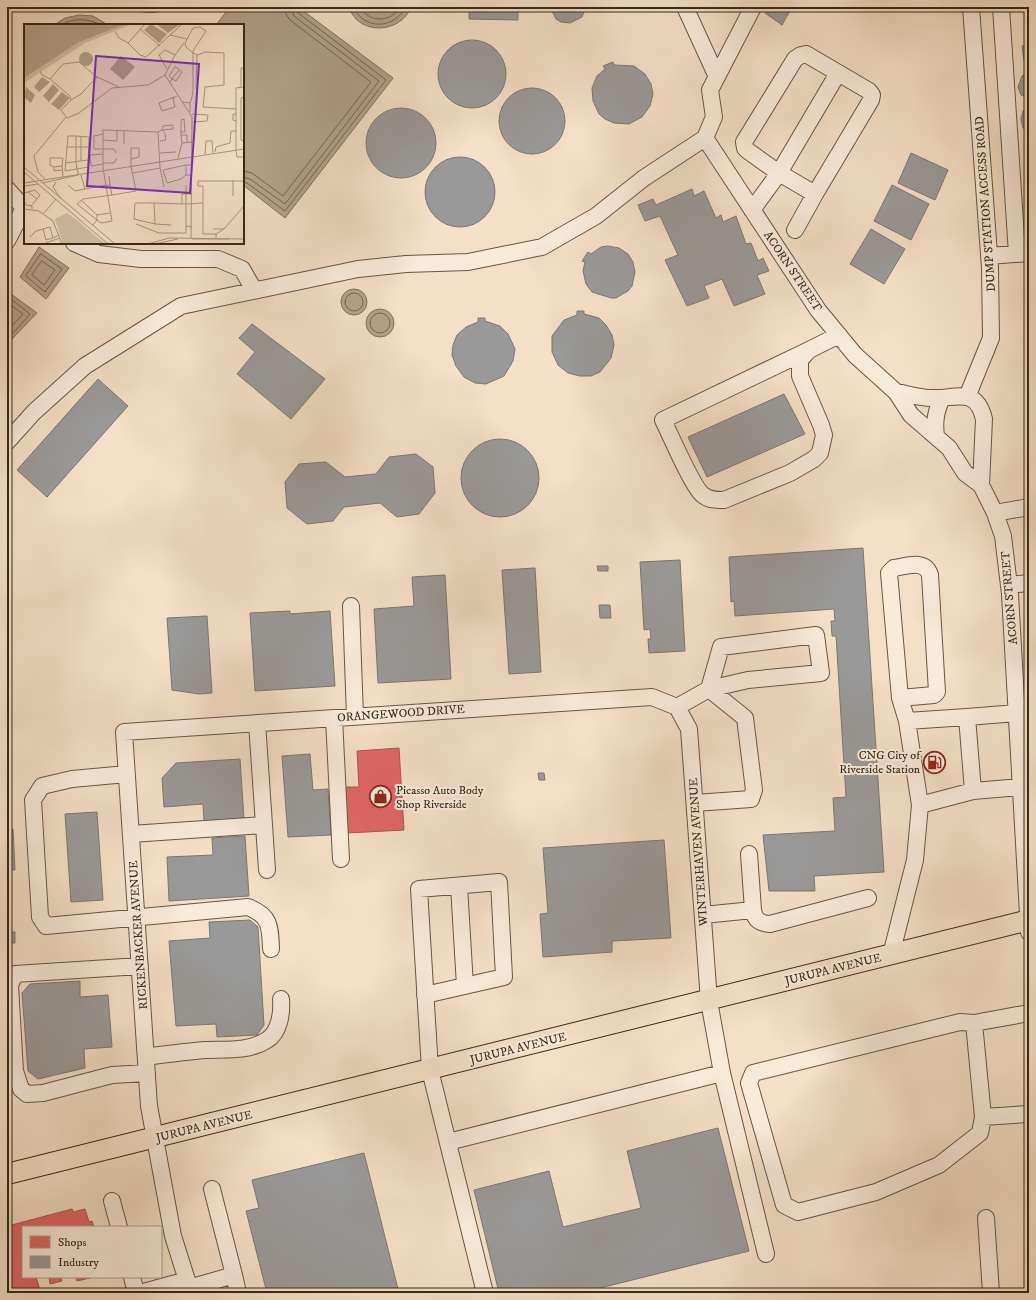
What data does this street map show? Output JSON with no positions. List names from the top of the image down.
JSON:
{
  "streets": {
    "main road": ["JURUPA AVENUE"],
    "street": [
      "DUMP STATION ACCESS ROAD",
      "ACORN STREET",
      "ORANGEWOOD DRIVE",
      "WINTERHAVEN AVENUE",
      "RICKENBACKER AVENUE"
    ]
  },
  "crossings": [
    ["DUMP STATION ACCESS ROAD", "ACORN STREET"],
    ["ACORN STREET", "JURUPA AVENUE"],
    ["ORANGEWOOD DRIVE", "WINTERHAVEN AVENUE"],
    ["ORANGEWOOD DRIVE", "RICKENBACKER AVENUE"],
    ["WINTERHAVEN AVENUE", "JURUPA AVENUE"],
    ["RICKENBACKER AVENUE", "JURUPA AVENUE"]
  ],
  "places": {
    "fuel station": ["CNG City of Riverside Station"],
    "shop": ["Picasso Auto Body Shop Riverside"]
  },
  "legend": ["Shops", "Industry"]
}
